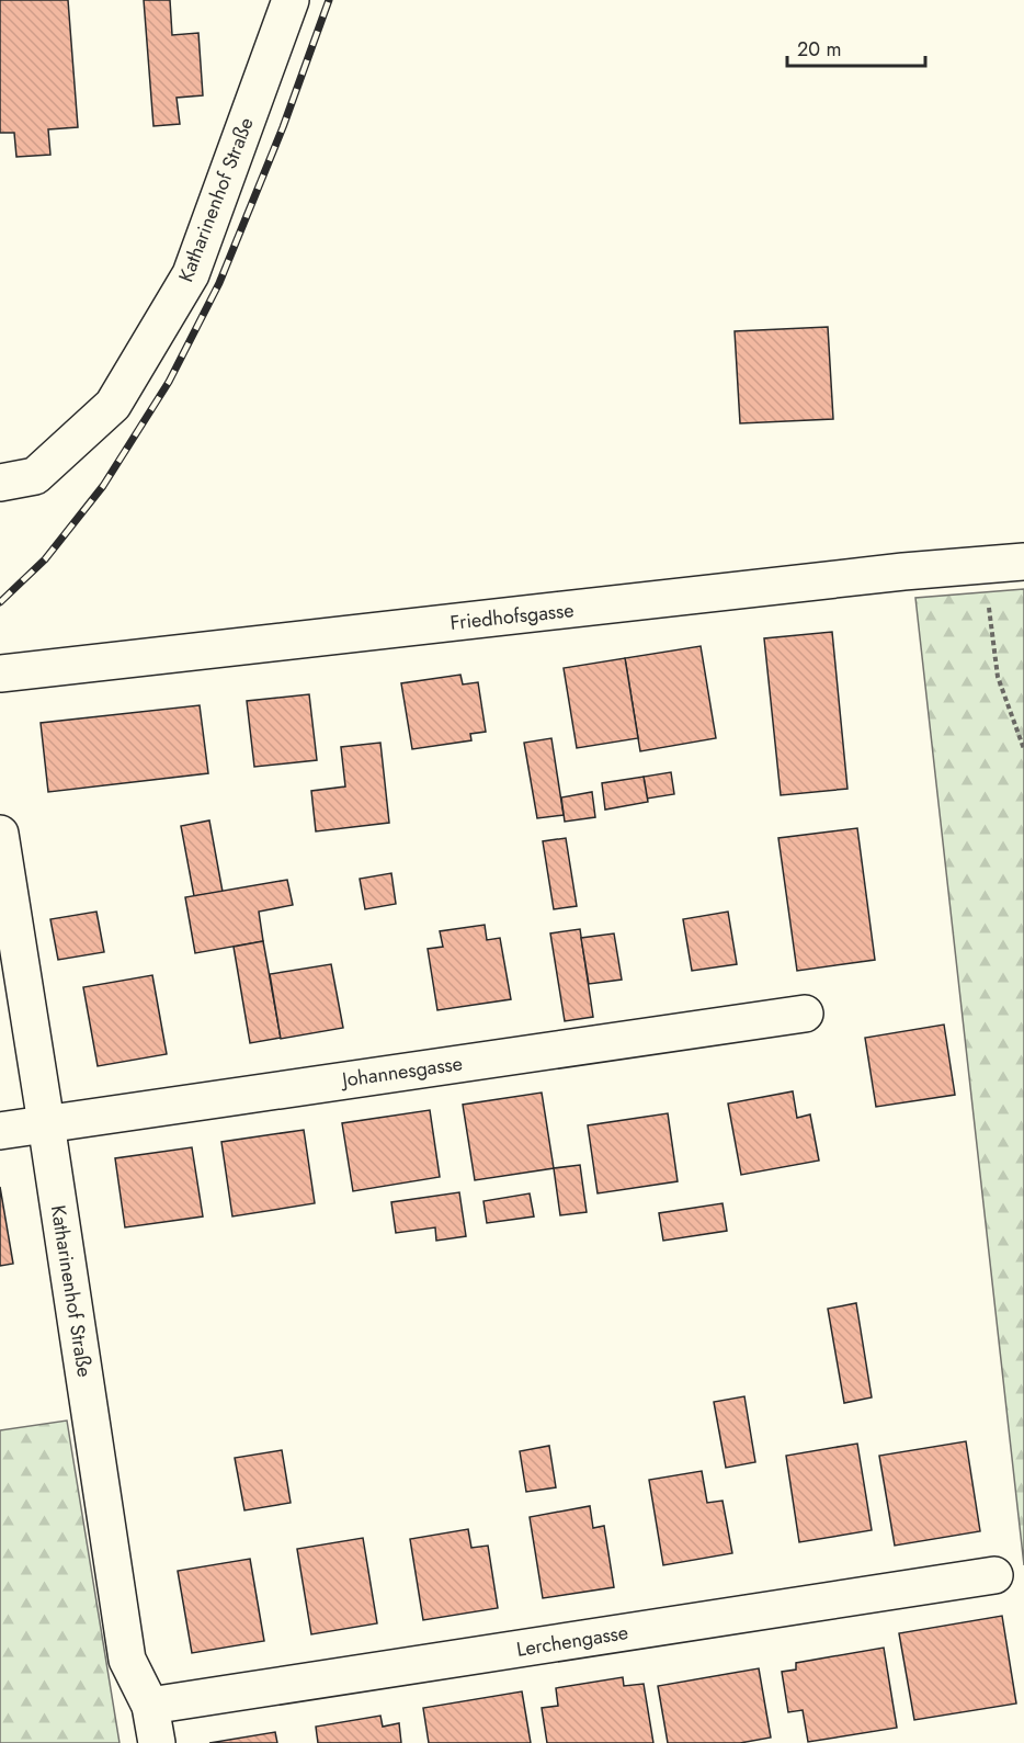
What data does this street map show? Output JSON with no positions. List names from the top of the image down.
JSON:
{
  "streets": {
    "street": [
      "Katharinenhof Straße",
      "Friedhofsgasse",
      "Johannesgasse",
      "Lerchengasse"
    ]
  },
  "crossings": [
    ["Katharinenhof Straße", "Johannesgasse"],
    ["Katharinenhof Straße", "Lerchengasse"]
  ],
  "scale_bar": "20 m"
}
